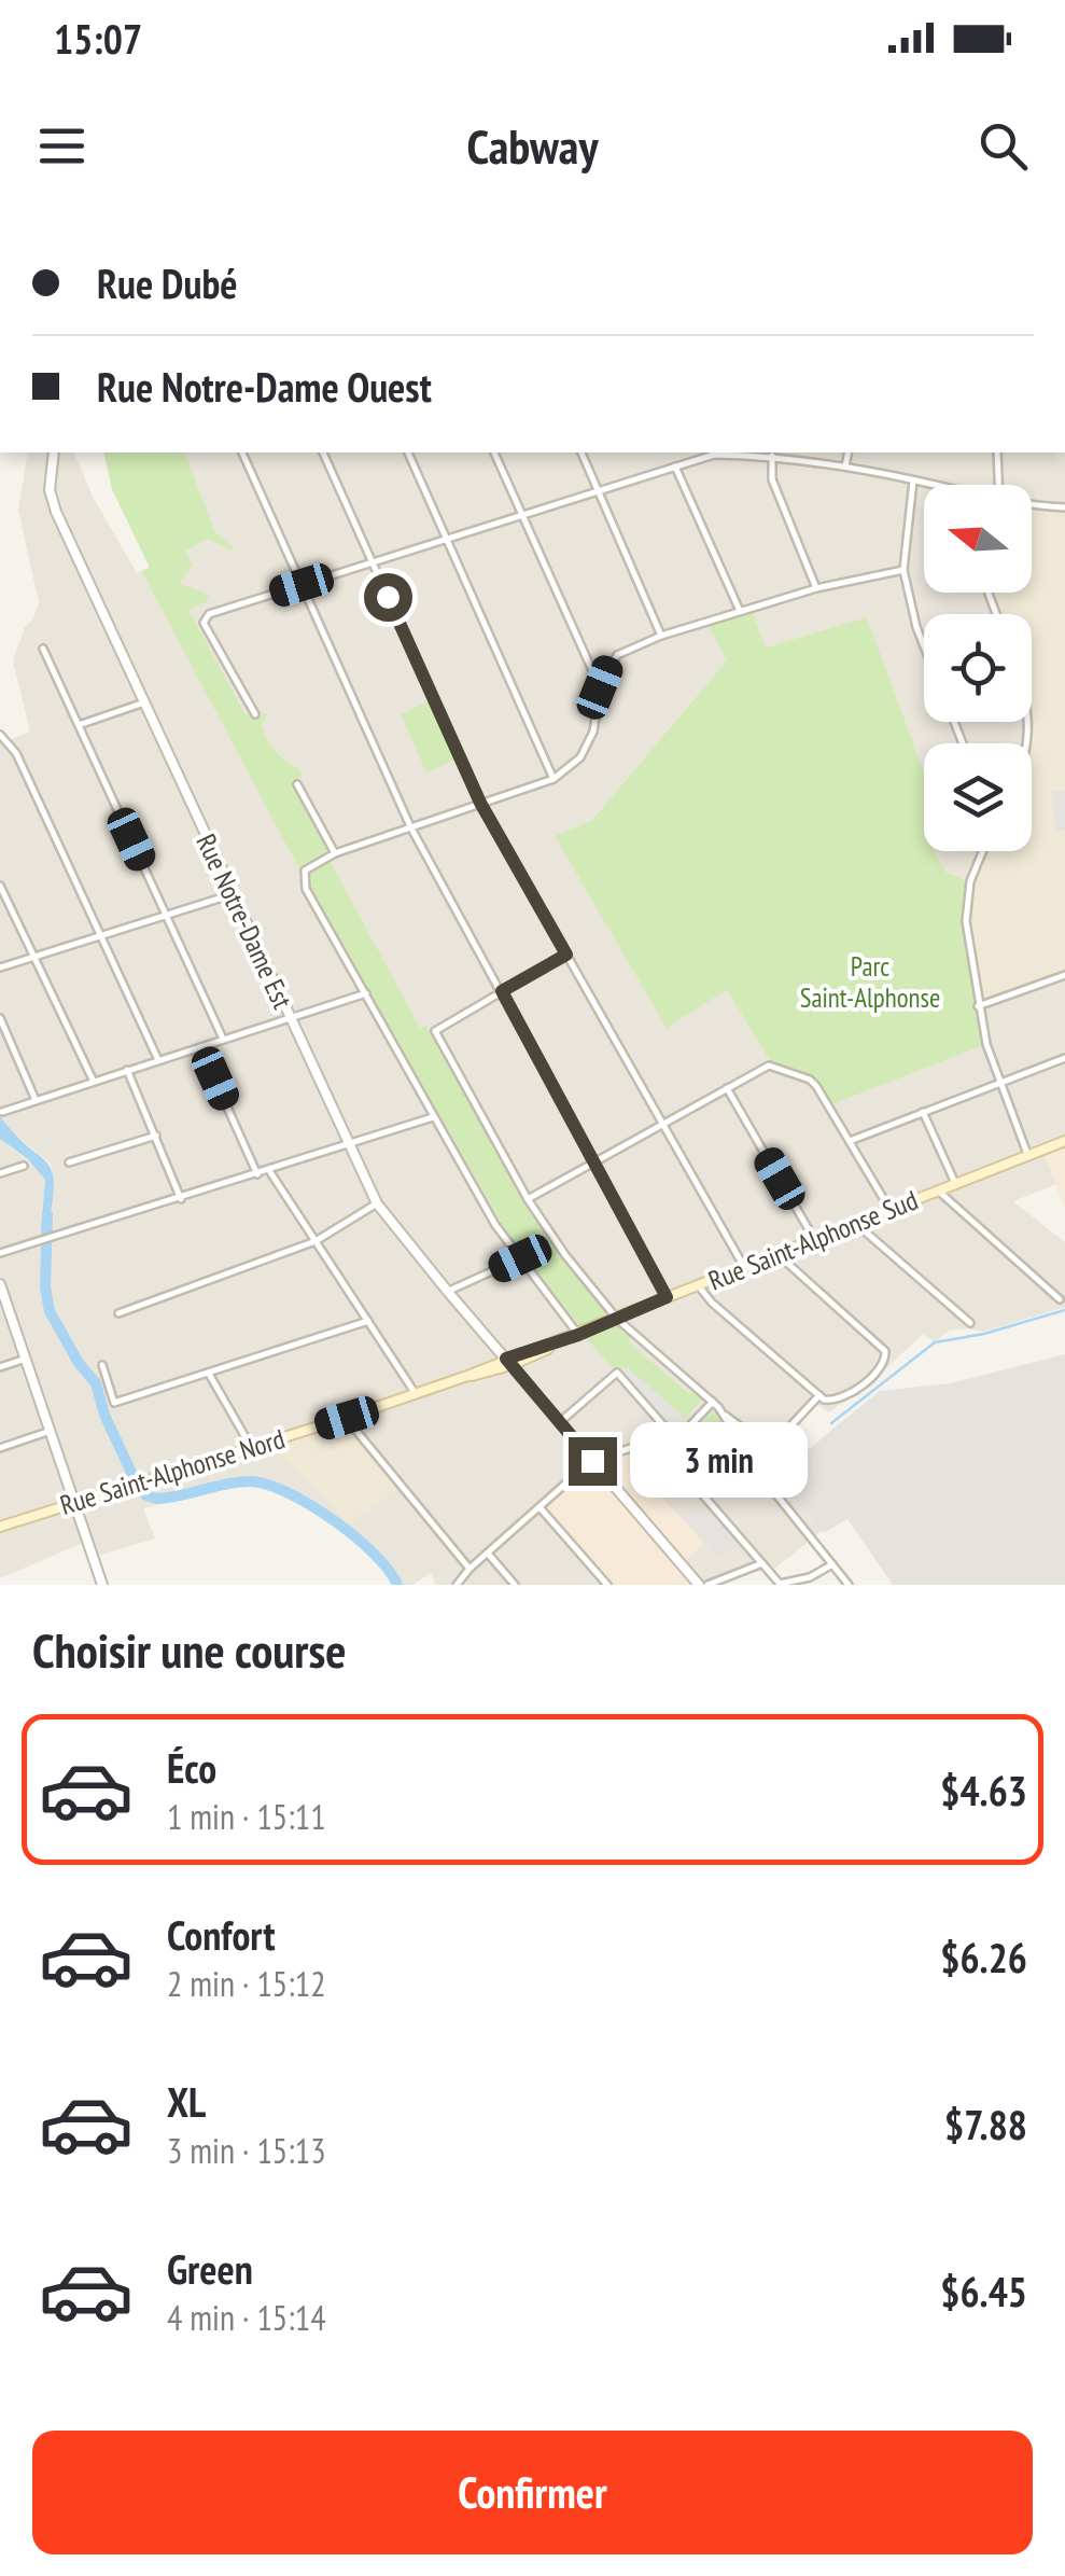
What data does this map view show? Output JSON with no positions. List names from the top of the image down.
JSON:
{
  "streets": {
    "main road": ["Rue Saint-Alphonse Sud", "Rue Saint-Alphonse Nord"],
    "street": ["Rue Notre-Dame Est"]
  },
  "crossings": [
    ["Rue Notre-Dame Est", "Rue Saint-Alphonse Sud"],
    ["Rue Notre-Dame Est", "Rue Saint-Alphonse Nord"],
    ["Rue Saint-Alphonse Sud", "Rue Saint-Alphonse Nord"]
  ],
  "parks": ["Parc Saint-Alphonse"],
  "north": "left",
  "page": {
    "status": "15:07",
    "header": "Cabway",
    "banner": ["Rue Dubé", "Rue Notre-Dame Ouest"],
    "bubble": "3 min",
    "heading": "Choisir une course",
    "list": [
      {
        "name": "Éco",
        "note": "1 min · 15:11",
        "value": "$4.63"
      },
      {
        "name": "Confort",
        "note": "2 min · 15:12",
        "value": "$6.26"
      },
      {
        "name": "XL",
        "note": "3 min · 15:13",
        "value": "$7.88"
      },
      {
        "name": "Green",
        "note": "4 min · 15:14",
        "value": "$6.45"
      }
    ],
    "buttons": "Confirmer"
  }
}
